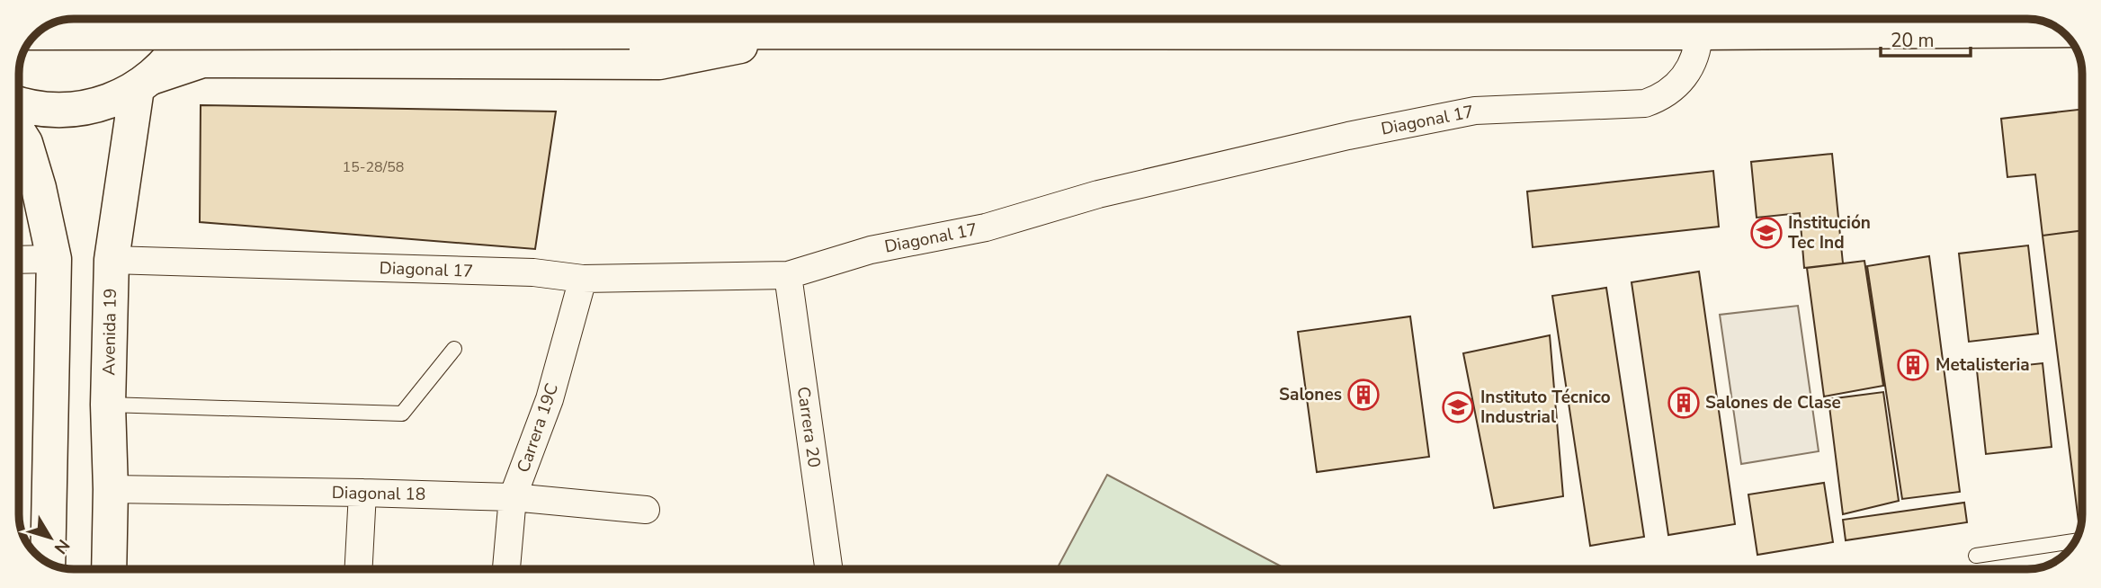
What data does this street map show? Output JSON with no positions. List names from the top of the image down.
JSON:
{
  "streets": {
    "main road": ["Avenida 19"],
    "street": [
      "Diagonal 17",
      "Carrera 20",
      "Carrera 19C",
      "Diagonal 18"
    ]
  },
  "crossings": [
    ["Diagonal 17", "Avenida 19"],
    ["Diagonal 17", "Carrera 20"],
    ["Diagonal 17", "Carrera 19C"],
    ["Avenida 19", "Diagonal 18"],
    ["Carrera 19C", "Diagonal 18"]
  ],
  "places": {
    "school or university": ["Institución Tec Ind", "Instituto Técnico Industrial"],
    "building": ["Metalisteria", "Salones", "Salones de Clase"]
  },
  "house_numbers": ["15-28/58"],
  "scale_bar": "20 m",
  "north": "bottom right"
}
